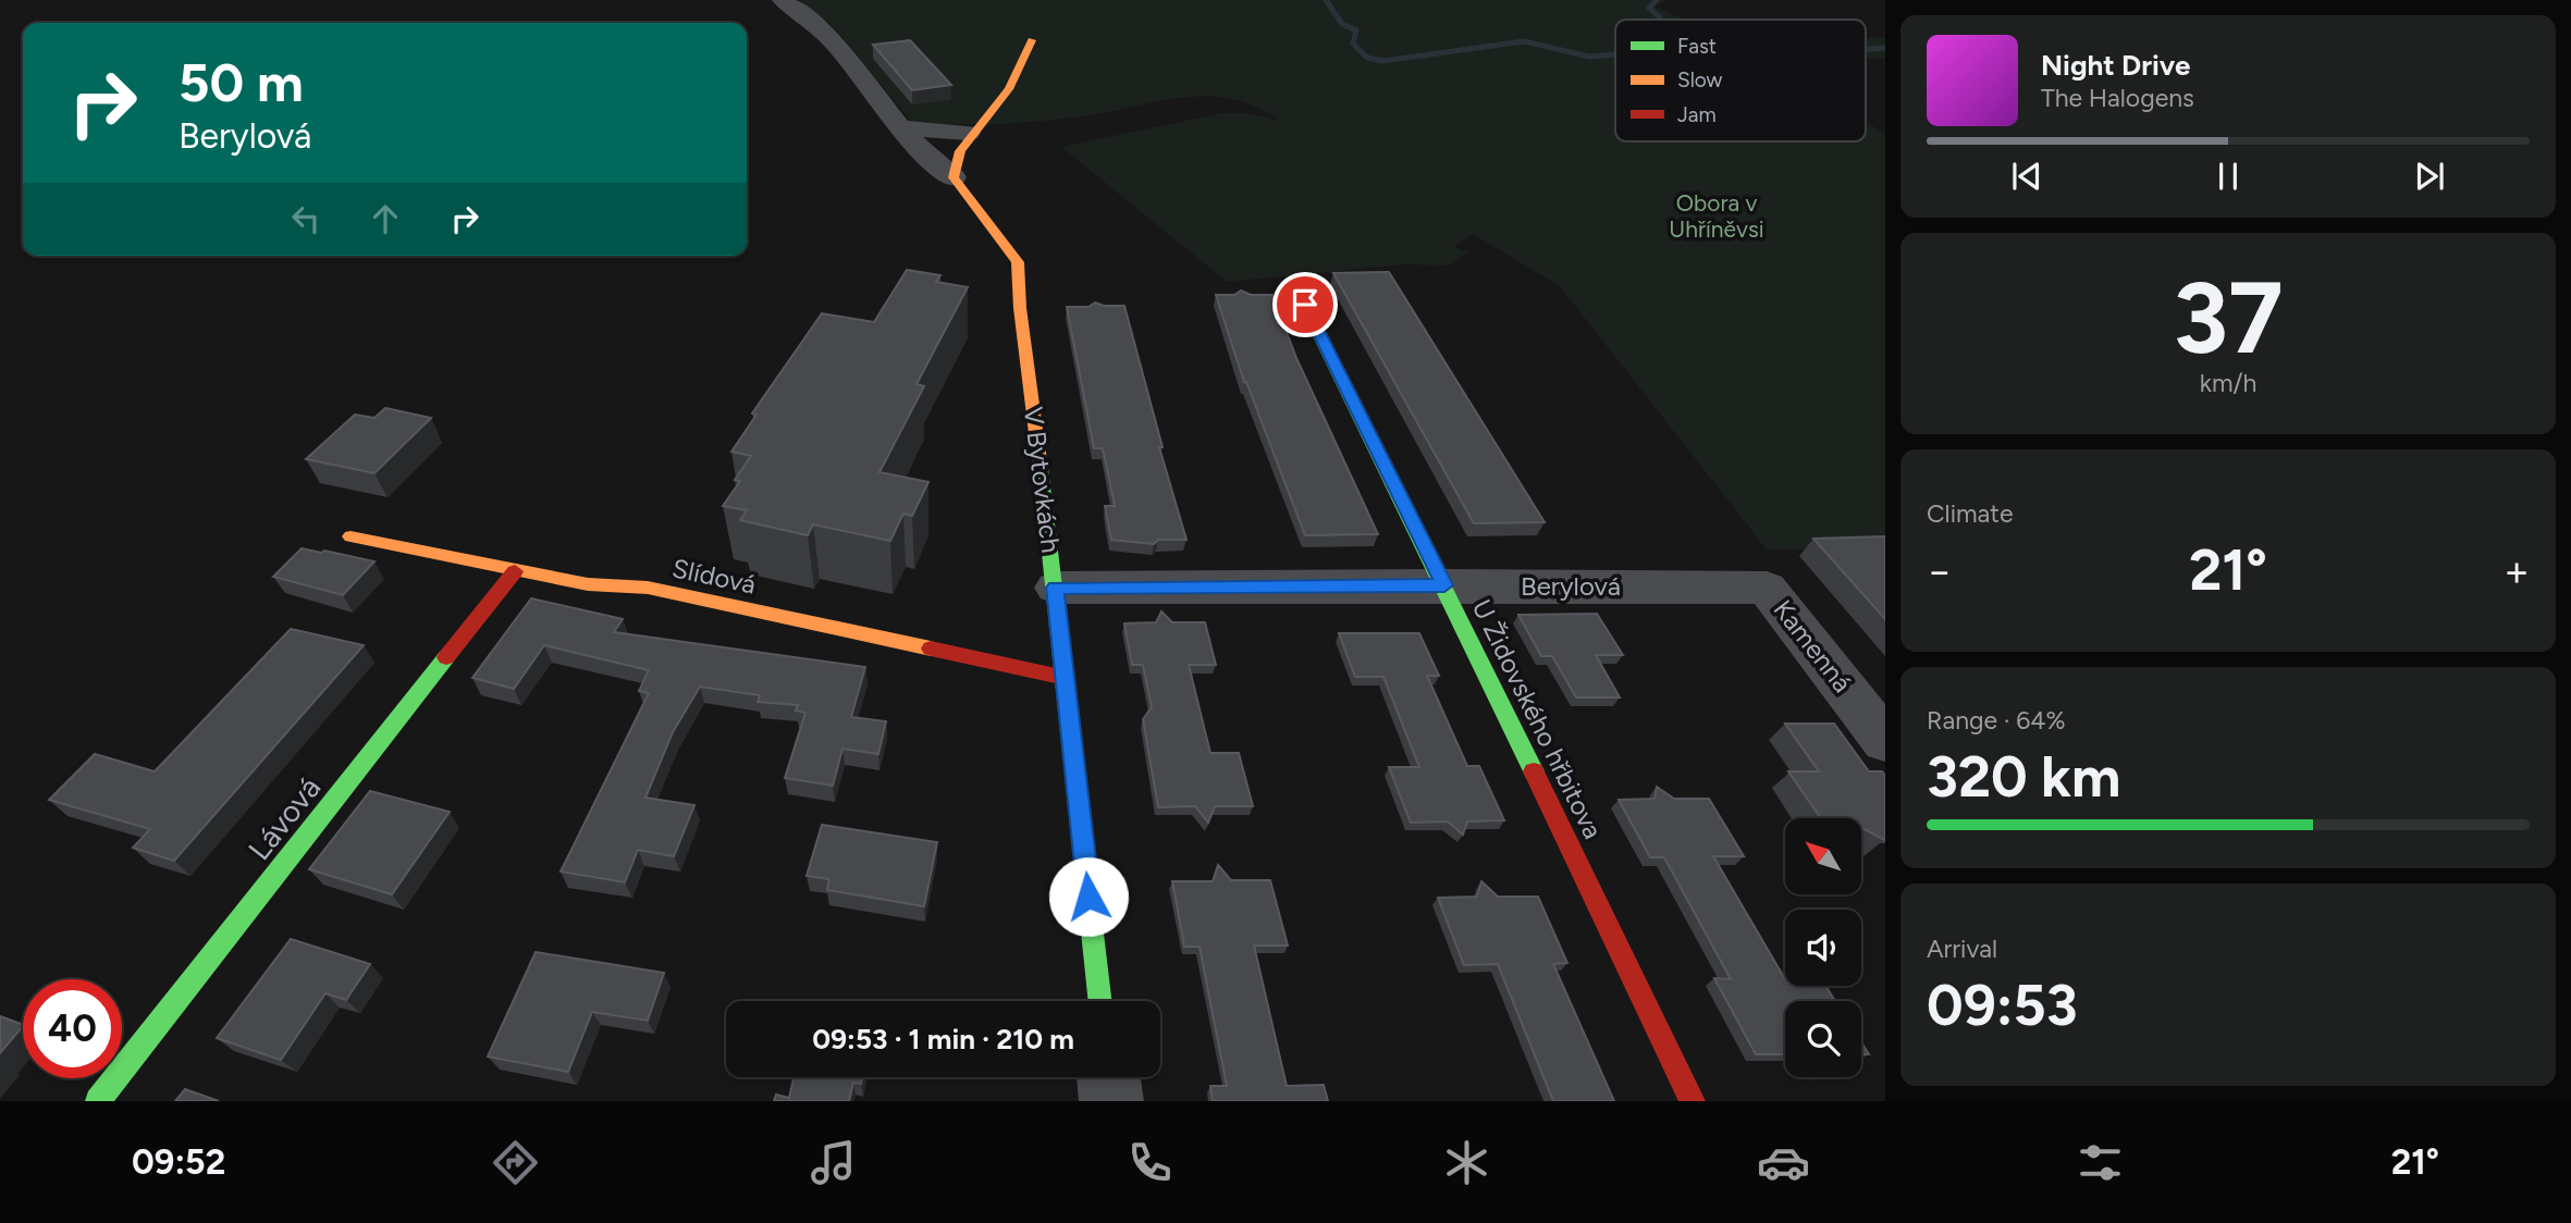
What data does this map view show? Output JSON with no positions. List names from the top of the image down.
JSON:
{
  "streets": {
    "street": [
      "V Bytovkách",
      "Slídová",
      "Berylová",
      "Kamenná",
      "U Židovského hřbitova",
      "Lávová"
    ]
  },
  "crossings": [
    ["V Bytovkách", "Slídová"],
    ["V Bytovkách", "Berylová"],
    ["Slídová", "Lávová"],
    ["Berylová", "Kamenná"],
    ["Berylová", "U Židovského hřbitova"]
  ],
  "parks": ["Obora v Uhříněvsi"],
  "legend": ["Fast", "Slow", "Jam"],
  "north": "top left",
  "page": {
    "turn": ["50 m", "Berylová"],
    "song": ["Night Drive", "The Halogens"],
    "tile": [
      ["37", "km/h"],
      "Climate",
      ["Range · 64%", "320 km"],
      ["Arrival", "09:53"]
    ],
    "heat": ["−", "21°", "+"],
    "limit": "40",
    "trip": "09:53 · 1 min · 210 m",
    "tabs": ["09:52", "21°"]
  }
}
